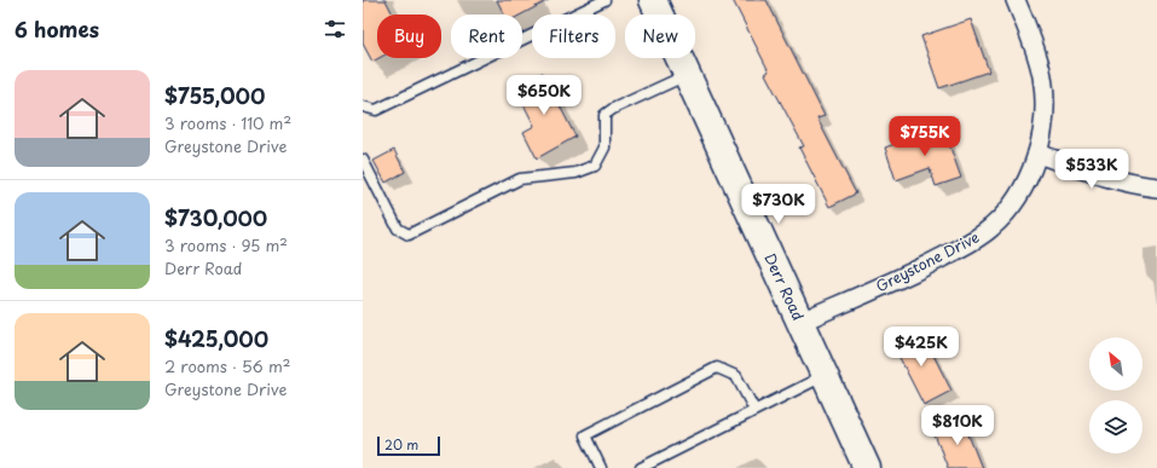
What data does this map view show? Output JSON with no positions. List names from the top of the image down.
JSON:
{
  "streets": {
    "street": ["Greystone Drive", "Derr Road"]
  },
  "crossings": [
    ["Greystone Drive", "Derr Road"]
  ],
  "scale_bar": "20 m",
  "north": "top left",
  "page": {
    "heading": "6 homes",
    "chip": [
      "Buy",
      "Rent",
      "Filters",
      "New"
    ],
    "list": [
      {
        "name": "$755,000",
        "note": "3 rooms · 110 m² · Greystone Drive"
      },
      {
        "name": "$730,000",
        "note": "3 rooms · 95 m² · Derr Road"
      },
      {
        "name": "$425,000",
        "note": "2 rooms · 56 m² · Greystone Drive"
      }
    ],
    "price": [
      "$650K",
      "$755K",
      "$533K",
      "$730K",
      "$425K",
      "$810K"
    ],
    "scale": "20 m"
  }
}
